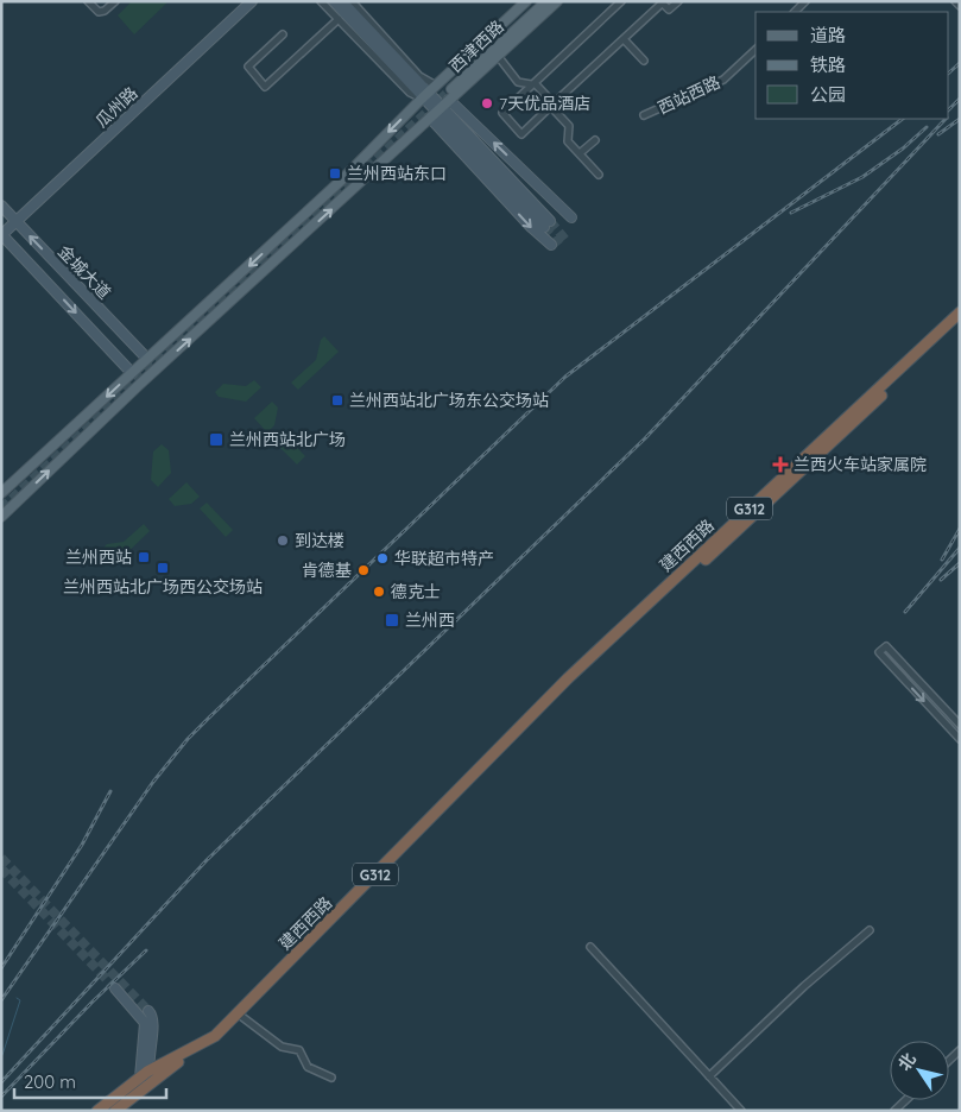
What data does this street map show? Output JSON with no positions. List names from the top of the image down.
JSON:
{
  "streets": {
    "highway": ["G312", "建西西路"],
    "main road": ["西津西路"],
    "street": ["西站西路", "瓜州路", "金城大道"]
  },
  "crossings": [
    ["瓜州路", "金城大道"],
    ["G312", "建西西路"]
  ],
  "places": {
    "other": [
      "7天优品酒店",
      "到达楼",
      "华联超市特产",
      "肯德基",
      "德克士"
    ],
    "transit": [
      "兰州西站东口",
      "兰州西站北广场东公交场站",
      "兰州西站北广场",
      "兰州西站",
      "兰州西站北广场西公交场站",
      "兰州西"
    ],
    "health": ["兰西火车站家属院"]
  },
  "legend": ["道路", "铁路", "公园"],
  "scale_bar": "200 m",
  "north": "top left"
}
